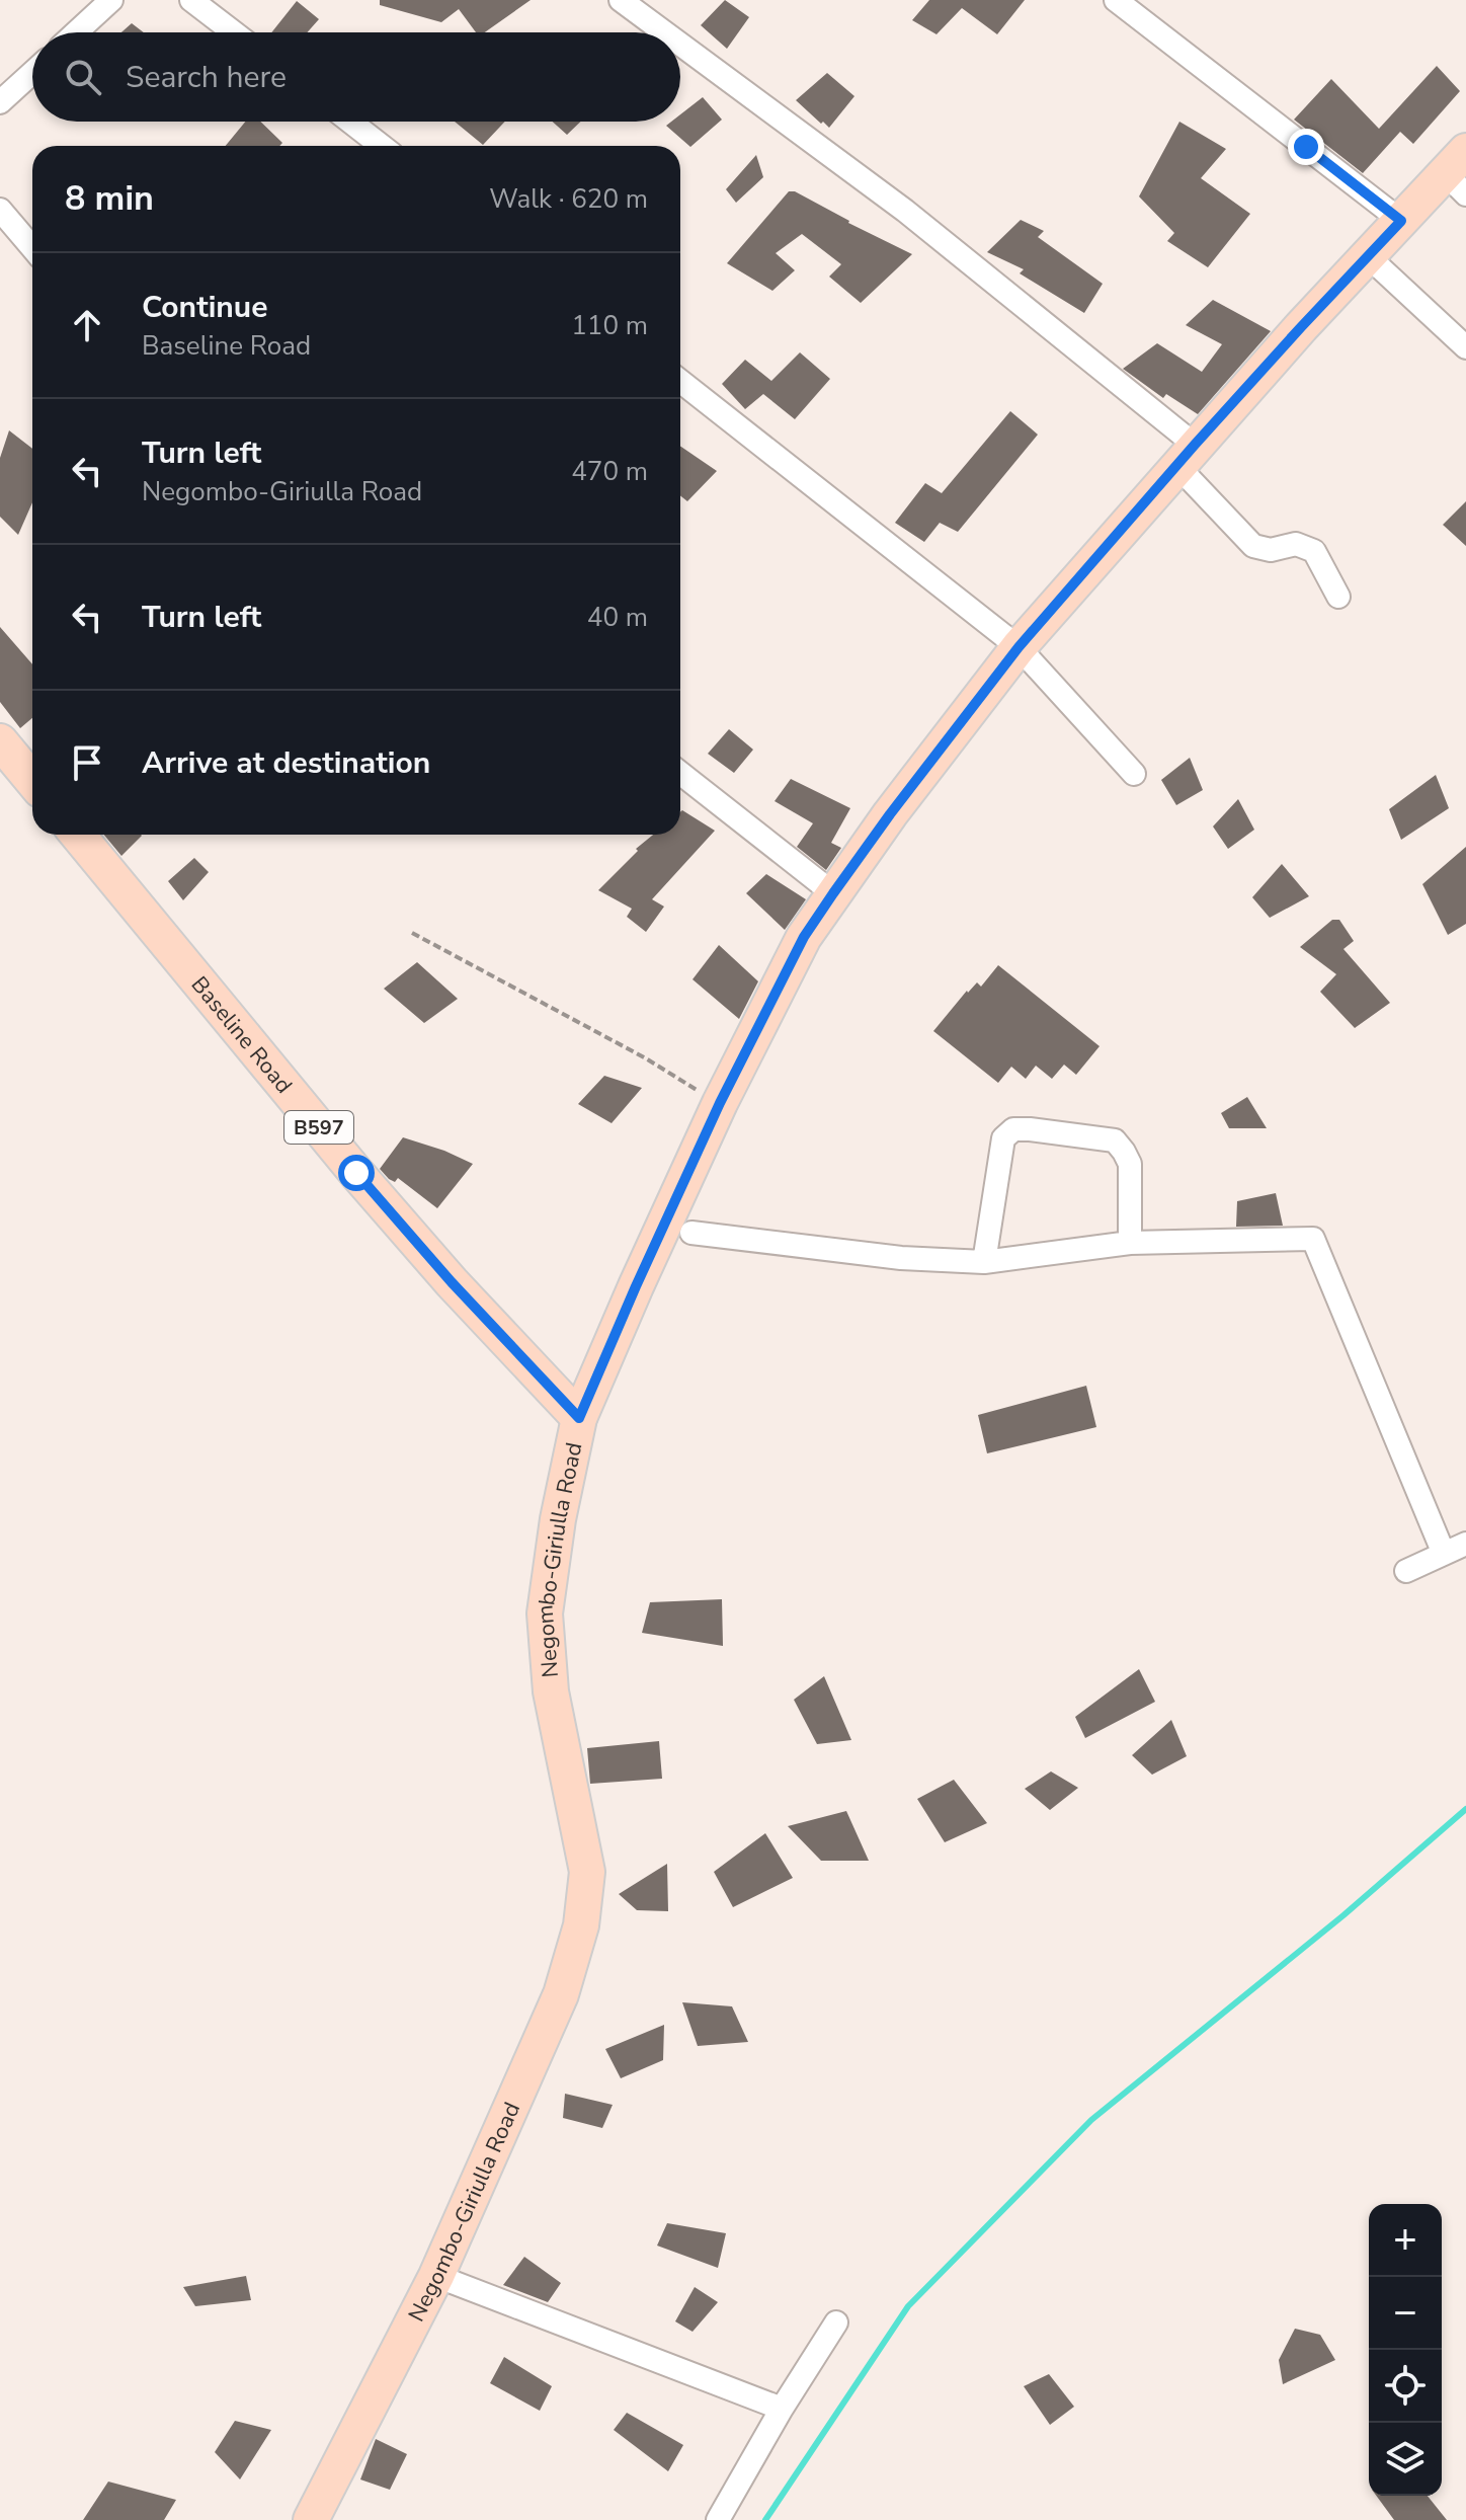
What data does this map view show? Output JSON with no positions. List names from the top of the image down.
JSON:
{
  "streets": {
    "main road": ["Baseline Road", "B597", "Negombo-Giriulla Road"]
  },
  "crossings": [
    ["Baseline Road", "Negombo-Giriulla Road"]
  ],
  "page": {
    "search": "Search here",
    "heading": ["8 min", "Walk · 620 m"],
    "list": [
      ["Continue", "Baseline Road", "110 m"],
      ["Turn left", "Negombo-Giriulla Road", "470 m"],
      ["Turn left", "40 m"],
      "Arrive at destination"
    ],
    "map_buttons": ["+", "−"]
  }
}
